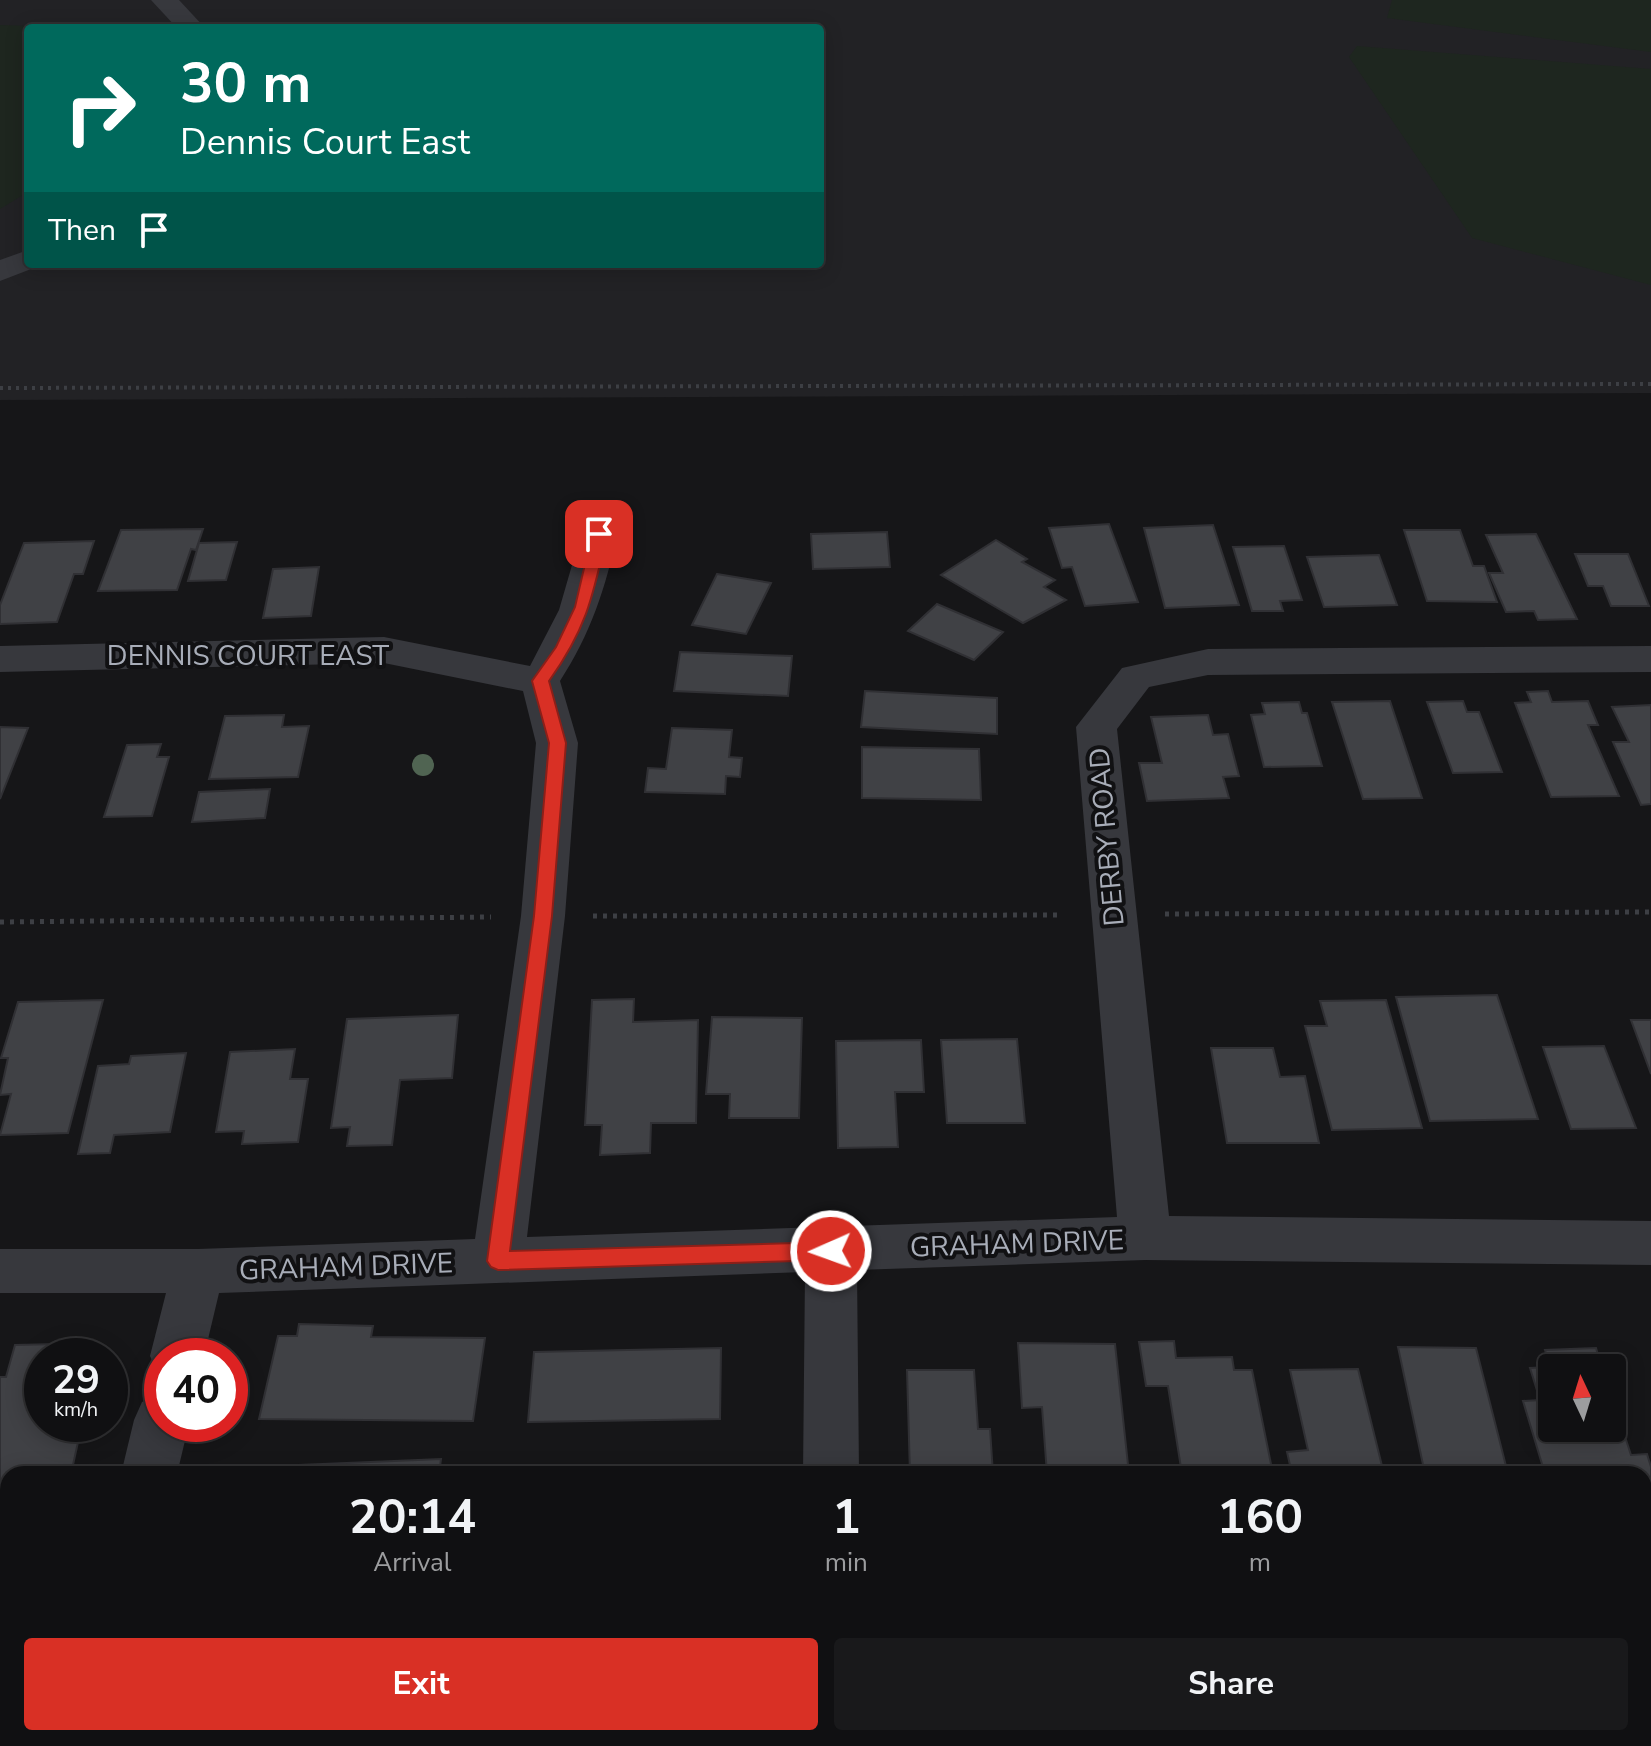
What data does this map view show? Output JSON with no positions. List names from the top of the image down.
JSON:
{
  "streets": {
    "street": ["DENNIS COURT EAST", "DERBY ROAD", "GRAHAM DRIVE"]
  },
  "crossings": [
    ["DERBY ROAD", "GRAHAM DRIVE"]
  ],
  "north": "top",
  "page": {
    "turn": ["30 m", "Dennis Court East"],
    "then": "Then",
    "speed": "29 km/h",
    "limit": "40",
    "eta": [
      "20:14",
      "Arrival",
      "1",
      "min",
      "160",
      "m"
    ],
    "buttons": ["Exit", "Share"]
  }
}
